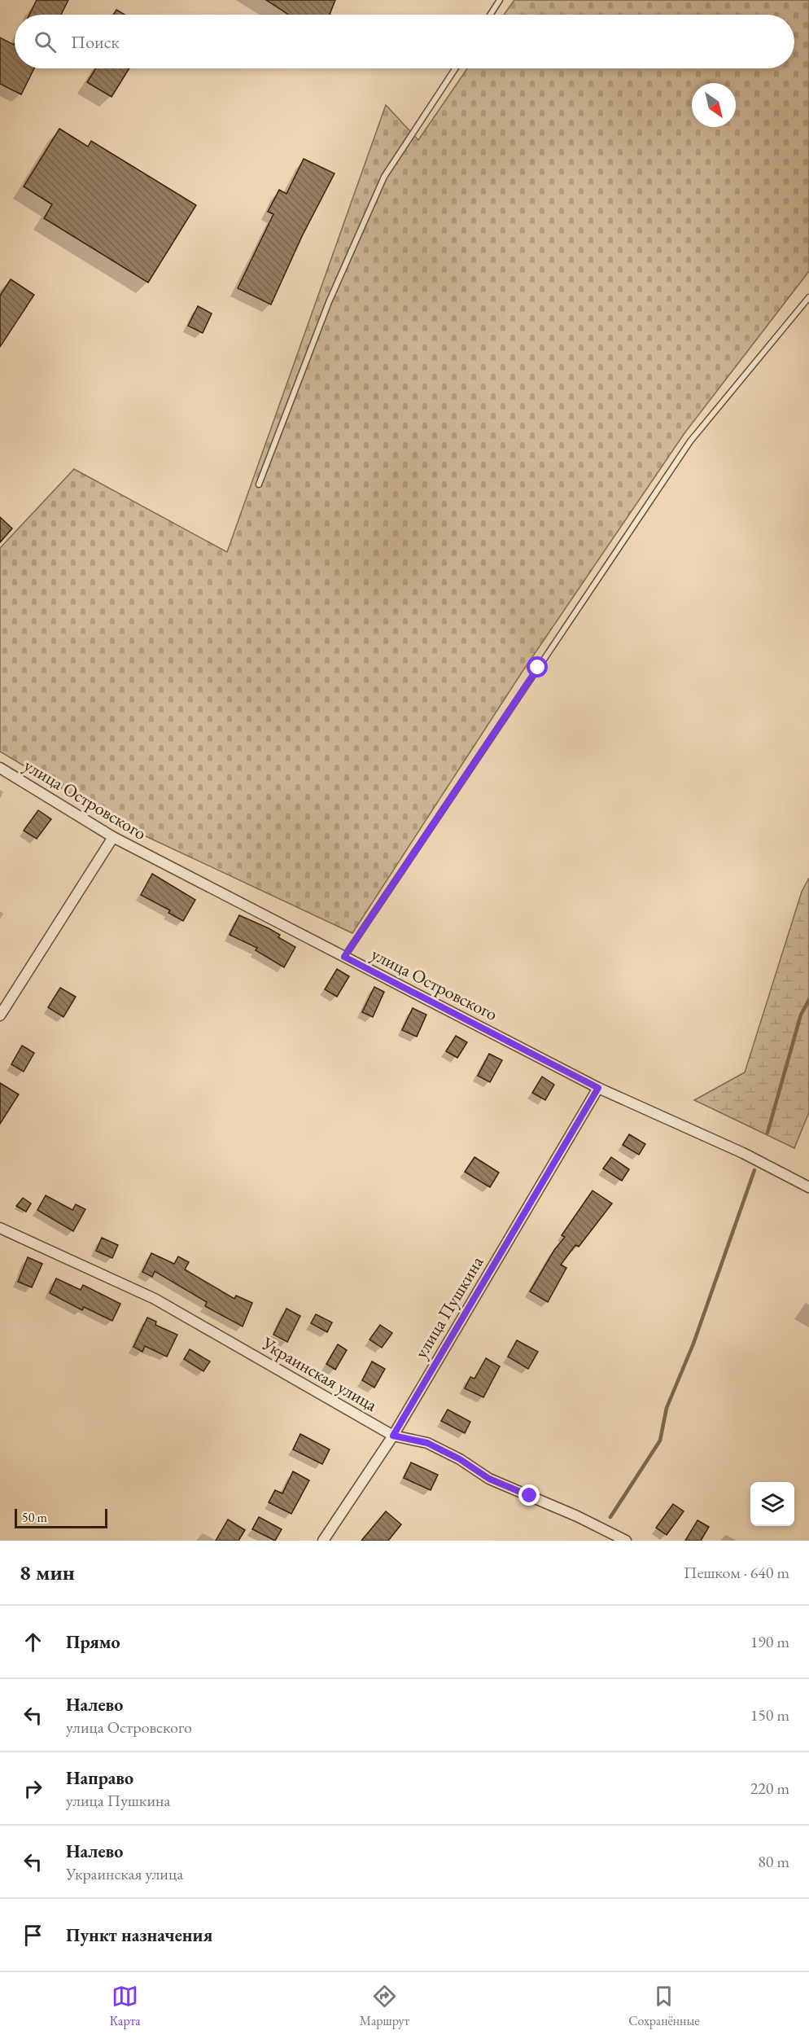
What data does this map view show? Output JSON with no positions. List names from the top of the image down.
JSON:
{
  "streets": {
    "street": ["улица Островского", "улица Пушкина", "Украинская улица"]
  },
  "crossings": [
    ["улица Островского", "улица Пушкина"],
    ["улица Пушкина", "Украинская улица"]
  ],
  "scale_bar": "50 m",
  "north": "bottom right",
  "page": {
    "search": "Поиск",
    "scale": "50 m",
    "heading": ["8 мин", "Пешком · 640 m"],
    "list": [
      ["Прямо", "190 m"],
      ["Налево", "улица Островского", "150 m"],
      ["Направо", "улица Пушкина", "220 m"],
      ["Налево", "Украинская улица", "80 m"],
      "Пункт назначения"
    ],
    "nav": ["Карта", "Маршрут", "Сохранённые"]
  }
}
